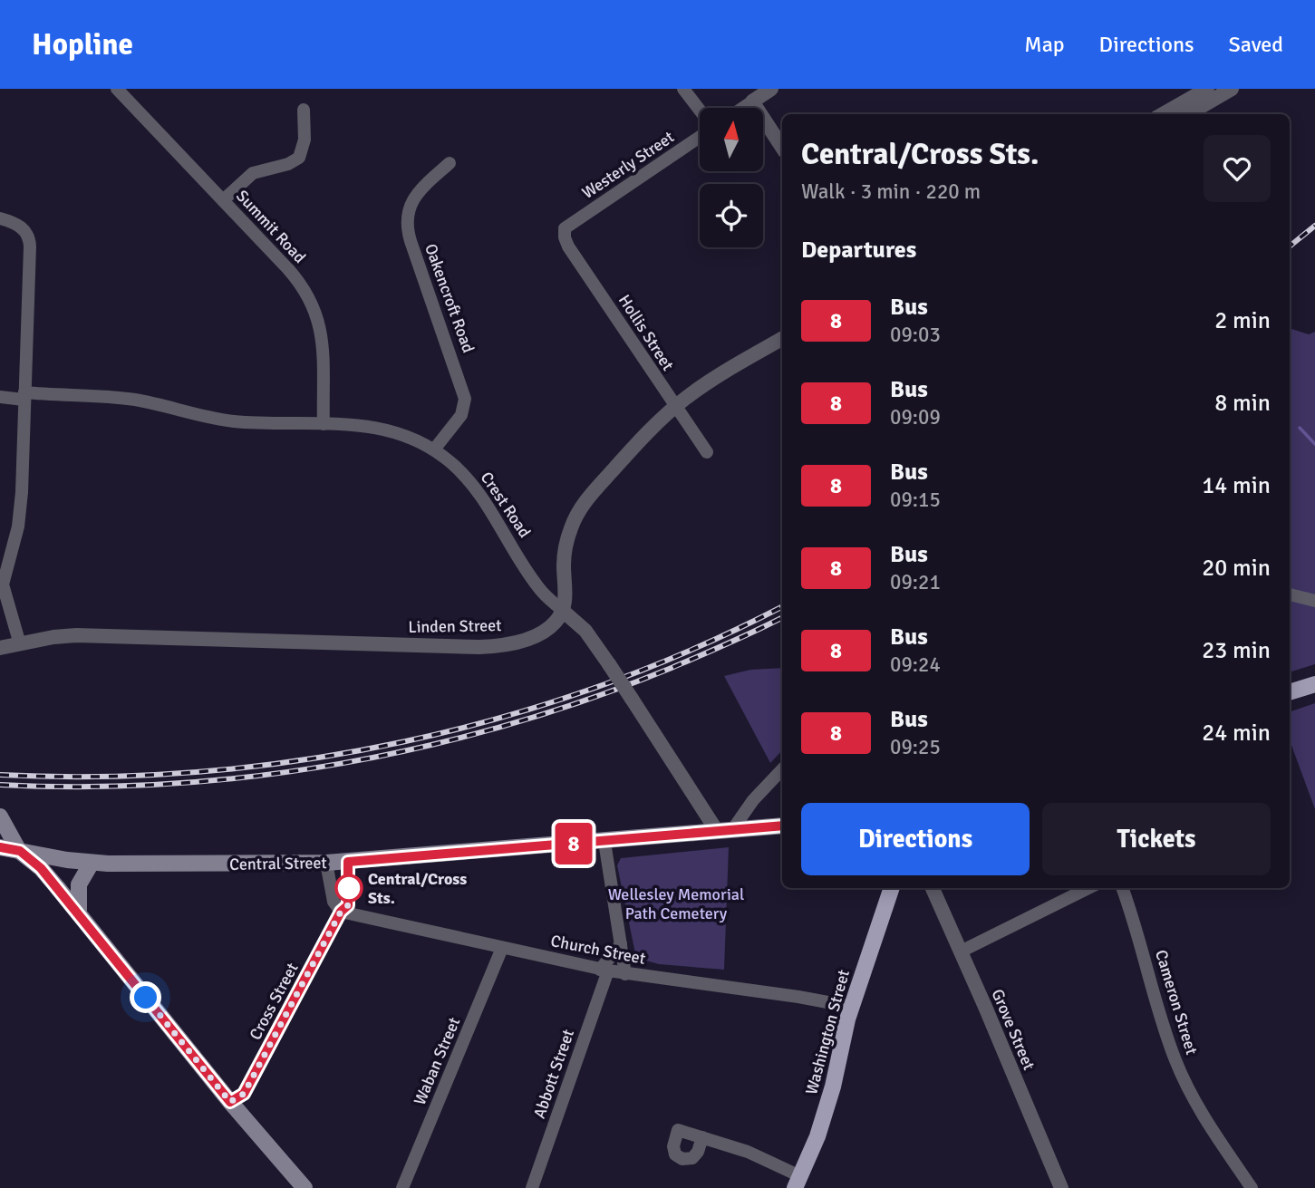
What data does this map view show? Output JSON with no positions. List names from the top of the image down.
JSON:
{
  "streets": {
    "main road": ["Central Street", "Washington Street"],
    "street": [
      "Westerly Street",
      "Summit Road",
      "Oakencroft Road",
      "Hollis Street",
      "Crest Road",
      "Linden Street",
      "Church Street",
      "Cross Street",
      "Cameron Street",
      "Grove Street",
      "Waban Street",
      "Abbott Street"
    ]
  },
  "crossings": [
    ["Westerly Street", "Hollis Street"],
    ["Summit Road", "Crest Road"],
    ["Oakencroft Road", "Crest Road"],
    ["Crest Road", "Linden Street"],
    ["Crest Road", "Central Street"],
    ["Central Street", "Cross Street"],
    ["Church Street", "Cross Street"],
    ["Church Street", "Washington Street"],
    ["Church Street", "Waban Street"],
    ["Church Street", "Abbott Street"]
  ],
  "parks": ["Wellesley Memorial Path Cemetery"],
  "places": ["Central/Cross Sts."],
  "lines": ["bus line 8"],
  "north": "top",
  "page": {
    "header": "Hopline",
    "nav": ["Map", "Directions", "Saved"],
    "on_map": "8",
    "heading": [
      ["Central/Cross Sts.", "Walk · 3 min · 220 m"],
      "Departures"
    ],
    "list": [
      {
        "mark": "8",
        "name": "Bus",
        "note": "09:03",
        "value": "2 min"
      },
      {
        "mark": "8",
        "name": "Bus",
        "note": "09:09",
        "value": "8 min"
      },
      {
        "mark": "8",
        "name": "Bus",
        "note": "09:15",
        "value": "14 min"
      },
      {
        "mark": "8",
        "name": "Bus",
        "note": "09:21",
        "value": "20 min"
      },
      {
        "mark": "8",
        "name": "Bus",
        "note": "09:24",
        "value": "23 min"
      },
      {
        "mark": "8",
        "name": "Bus",
        "note": "09:25",
        "value": "24 min"
      }
    ],
    "buttons": ["Directions", "Tickets"]
  }
}
